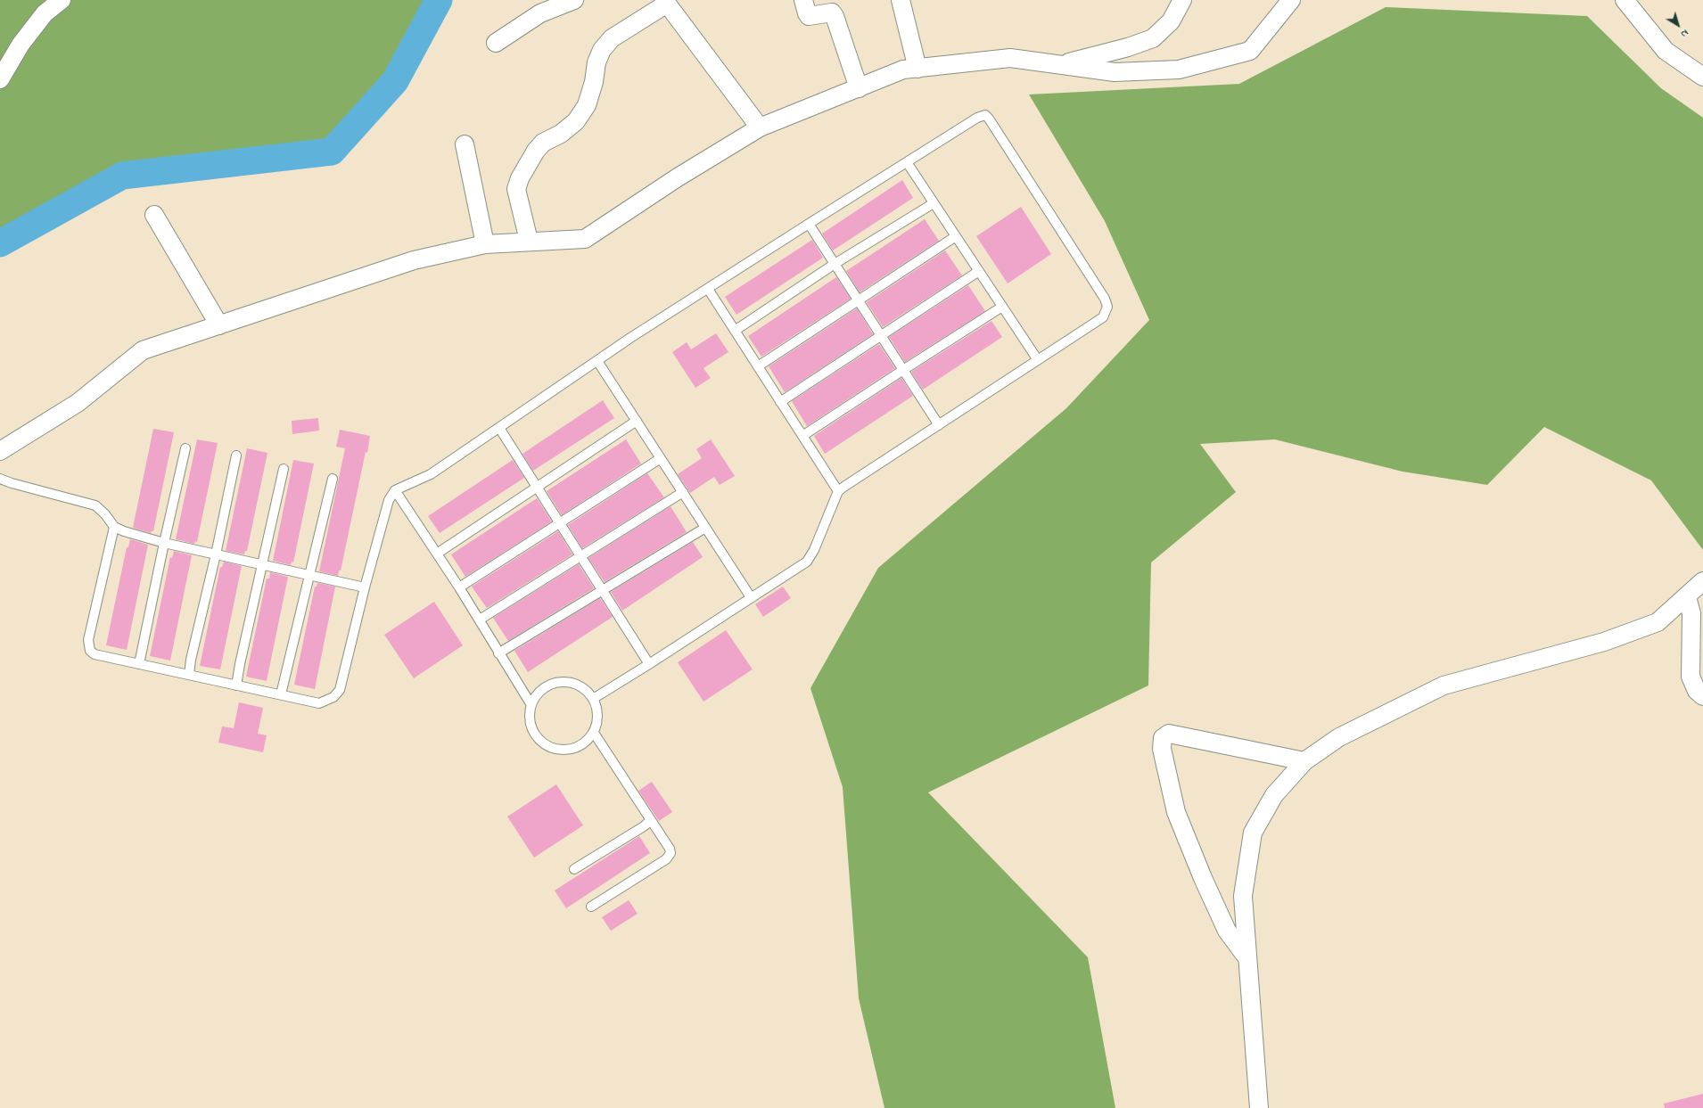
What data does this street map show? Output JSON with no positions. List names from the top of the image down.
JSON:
{
  "north": "bottom right"
}
